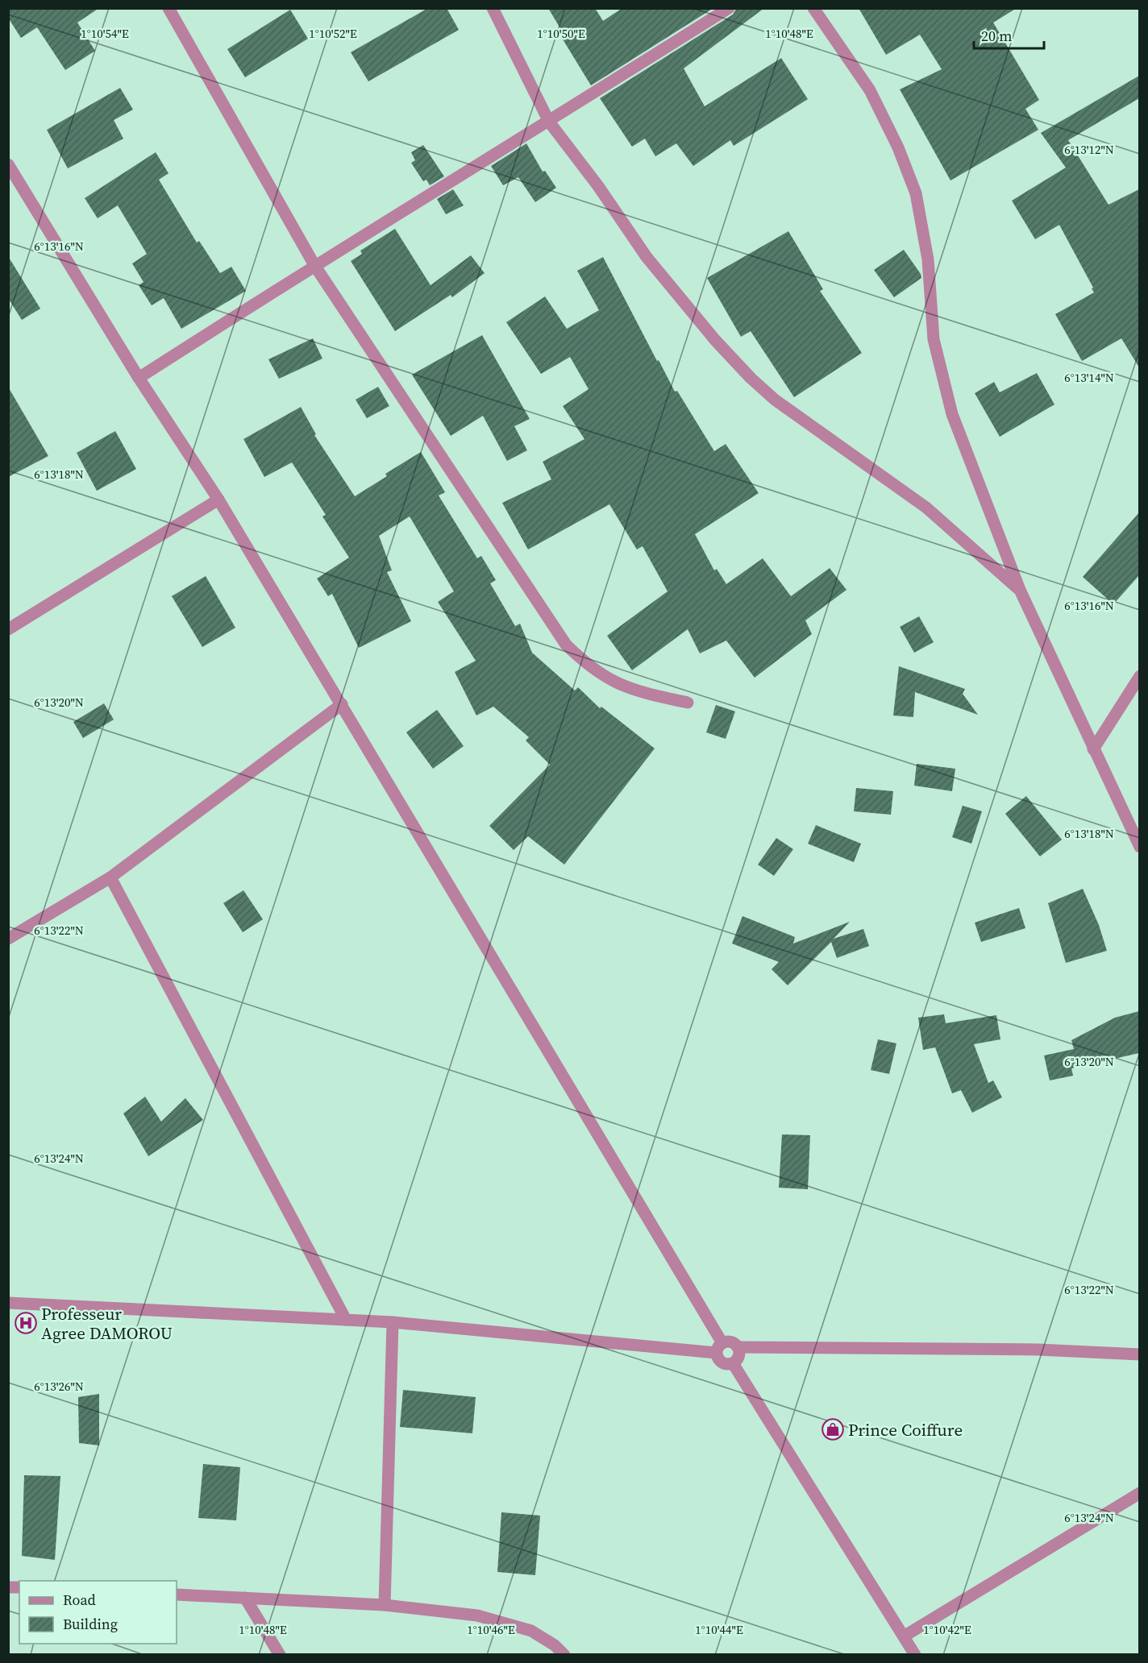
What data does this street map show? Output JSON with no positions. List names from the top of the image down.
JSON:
{
  "places": {
    "hospital": ["Professeur Agree DAMOROU"],
    "shop": ["Prince Coiffure"]
  },
  "legend": ["Road", "Building"],
  "scale_bar": "20 m",
  "coordinates": [
    "1°10'54\"E",
    "1°10'52\"E",
    "1°10'50\"E",
    "1°10'48\"E",
    "6°13'12\"N",
    "6°13'16\"N",
    "6°13'14\"N",
    "6°13'18\"N",
    "6°13'20\"N",
    "6°13'22\"N",
    "6°13'24\"N",
    "6°13'26\"N",
    "1°10'46\"E",
    "1°10'44\"E",
    "1°10'42\"E"
  ]
}
